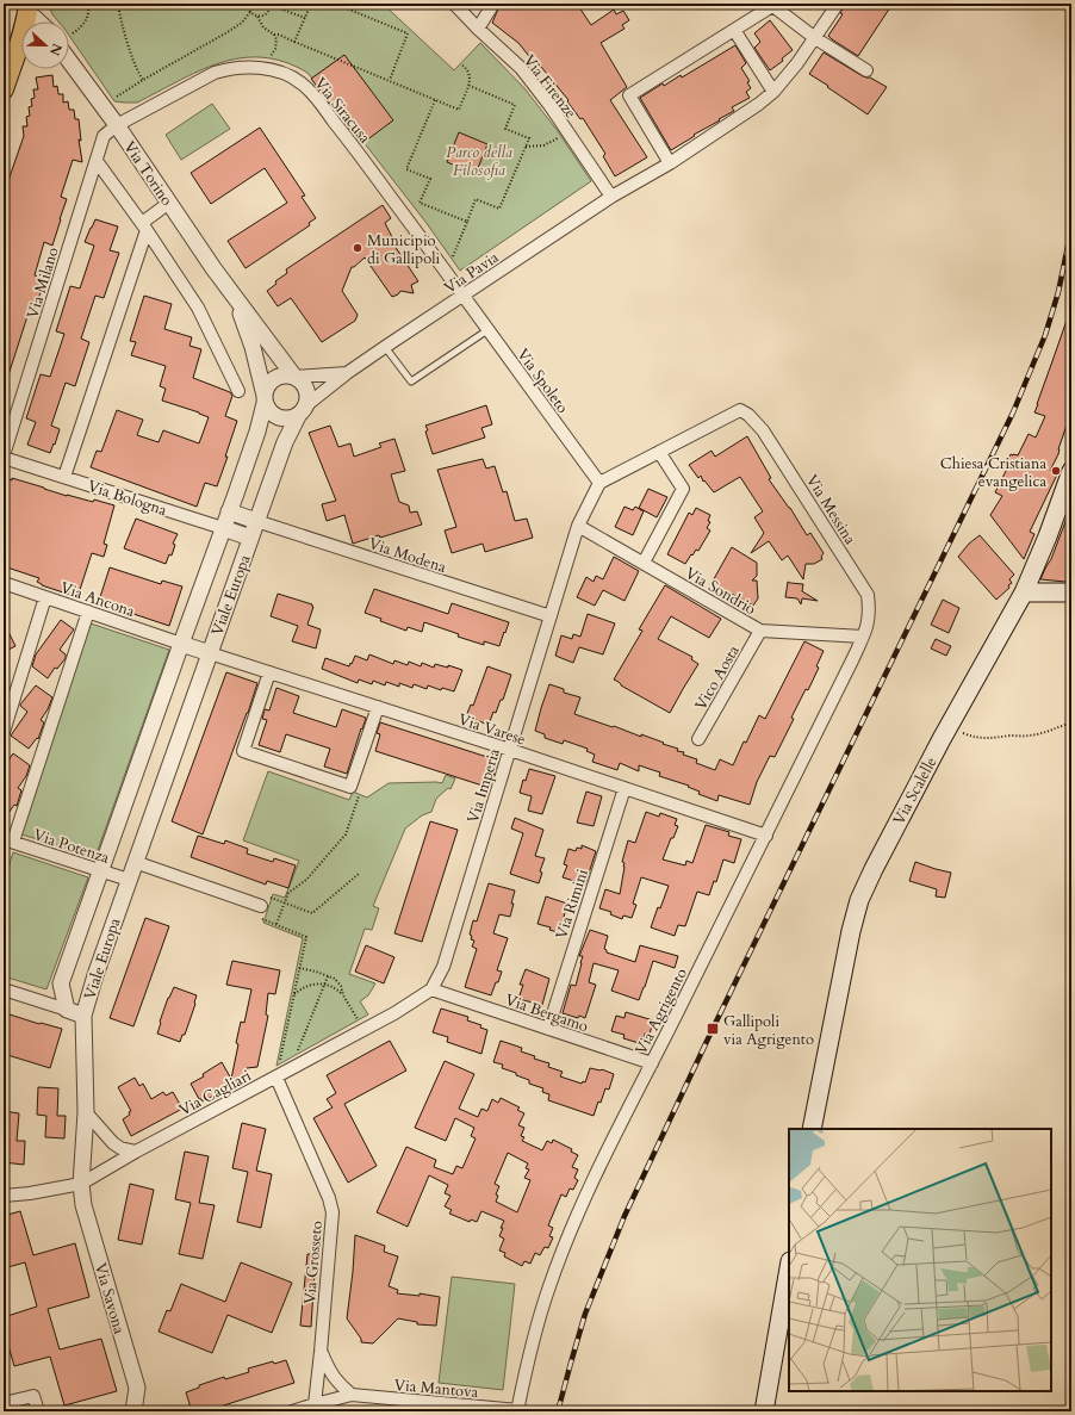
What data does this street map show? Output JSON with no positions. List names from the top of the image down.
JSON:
{
  "streets": {
    "main road": ["Via Scalelle"],
    "street": [
      "Via Firenze",
      "Via Siracusa",
      "Via Torino",
      "Via Pavia",
      "Via Milano",
      "Via Spoleto",
      "Via Bologna",
      "Via Messina",
      "Via Modena",
      "Via Sondrio",
      "Viale Europa",
      "Via Ancona",
      "Vico Aosta",
      "Via Varese",
      "Via Imperia",
      "Via Potenza",
      "Via Rimini",
      "Via Agrigento",
      "Via Bergamo",
      "Via Cagliari",
      "Via Grosseto",
      "Via Savona",
      "Via Mantova"
    ]
  },
  "crossings": [
    ["Via Firenze", "Via Pavia"],
    ["Via Siracusa", "Via Torino"],
    ["Via Siracusa", "Via Pavia"],
    ["Via Siracusa", "Via Milano"],
    ["Via Siracusa", "Via Spoleto"],
    ["Via Torino", "Via Pavia"],
    ["Via Torino", "Via Milano"],
    ["Via Torino", "Viale Europa"],
    ["Via Pavia", "Via Spoleto"],
    ["Via Pavia", "Viale Europa"],
    ["Via Milano", "Via Bologna"],
    ["Via Spoleto", "Via Imperia"],
    ["Via Bologna", "Viale Europa"],
    ["Via Messina", "Via Sondrio"],
    ["Via Messina", "Via Agrigento"],
    ["Via Modena", "Viale Europa"],
    ["Via Modena", "Via Imperia"],
    ["Via Sondrio", "Vico Aosta"],
    ["Via Sondrio", "Via Imperia"],
    ["Via Sondrio", "Via Agrigento"],
    ["Viale Europa", "Via Ancona"],
    ["Viale Europa", "Via Varese"],
    ["Viale Europa", "Via Potenza"],
    ["Viale Europa", "Via Savona"],
    ["Via Varese", "Via Imperia"],
    ["Via Varese", "Via Rimini"],
    ["Via Varese", "Via Agrigento"],
    ["Via Imperia", "Via Bergamo"],
    ["Via Imperia", "Via Cagliari"],
    ["Via Rimini", "Via Bergamo"],
    ["Via Agrigento", "Via Bergamo"],
    ["Via Agrigento", "Via Mantova"],
    ["Via Bergamo", "Via Cagliari"],
    ["Via Cagliari", "Via Grosseto"],
    ["Via Cagliari", "Via Savona"],
    ["Via Grosseto", "Via Mantova"]
  ],
  "parks": ["Parco della Filosofia"],
  "places": {
    "other": ["Municipio di Gallipoli", "Chiesa Cristiana evangelica"],
    "transit": ["Gallipoli via Agrigento"]
  },
  "north": "right"
}
